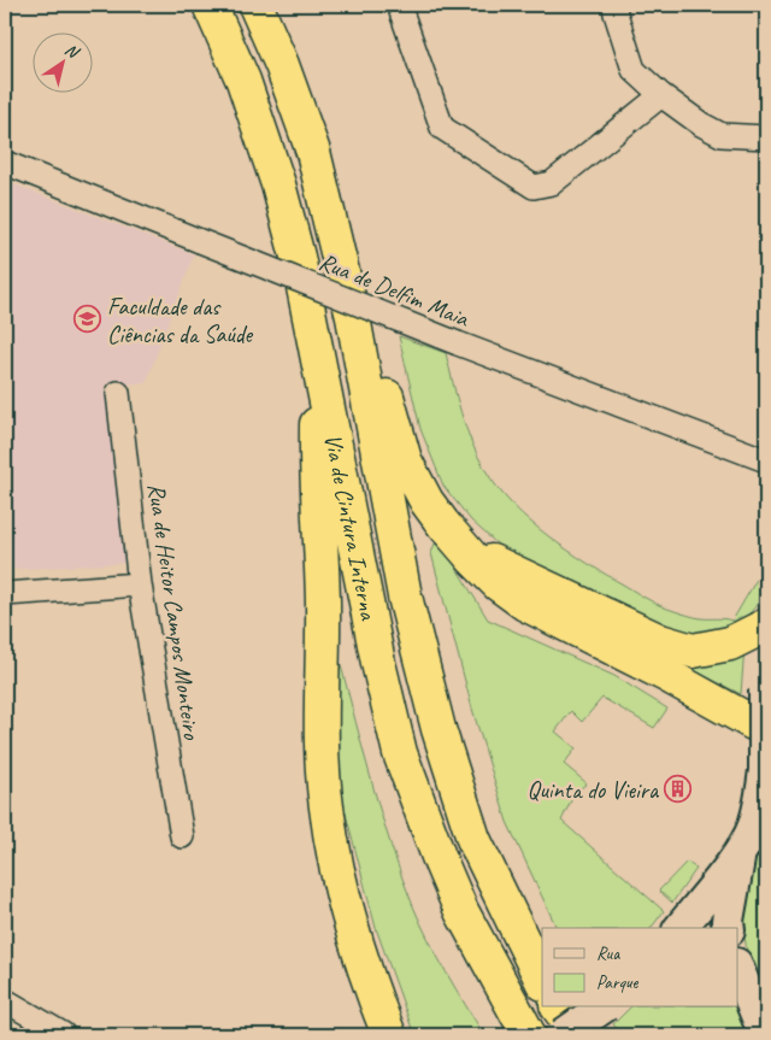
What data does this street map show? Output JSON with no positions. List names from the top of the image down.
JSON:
{
  "streets": {
    "highway": ["Via de Cintura Interna"],
    "street": ["Rua de Delfim Maia", "Rua de Heitor Campos Monteiro"]
  },
  "places": {
    "school or university": ["Faculdade das Ciências da Saúde"],
    "building": ["Quinta do Vieira"]
  },
  "legend": ["Rua", "Parque"],
  "north": "top right"
}
